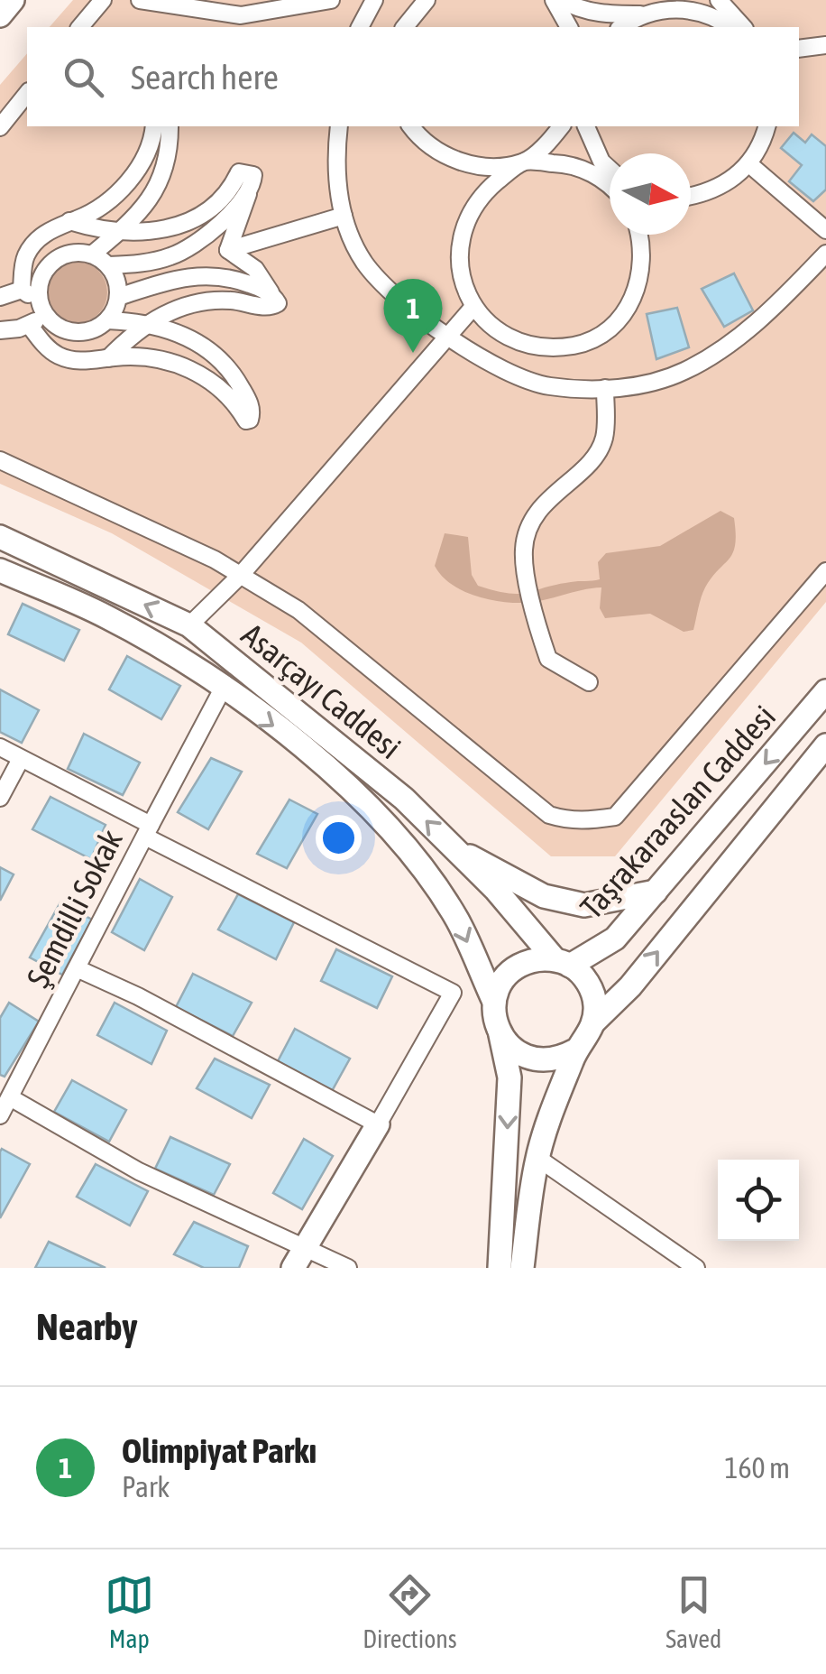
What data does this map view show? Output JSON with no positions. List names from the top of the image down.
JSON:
{
  "streets": {
    "street": ["Asarçayı Caddesi", "Taşrakaraaslan Caddesi", "Şemdilli Sokak"]
  },
  "crossings": [
    ["Asarçayı Caddesi", "Taşrakaraaslan Caddesi"],
    ["Asarçayı Caddesi", "Şemdilli Sokak"]
  ],
  "north": "right",
  "page": {
    "search": "Search here",
    "pins": "1",
    "heading": "Nearby",
    "list": [
      {
        "mark": "1",
        "name": "Olimpiyat Parkı",
        "note": "Park",
        "value": "160 m"
      }
    ],
    "nav": ["Map", "Directions", "Saved"]
  }
}
